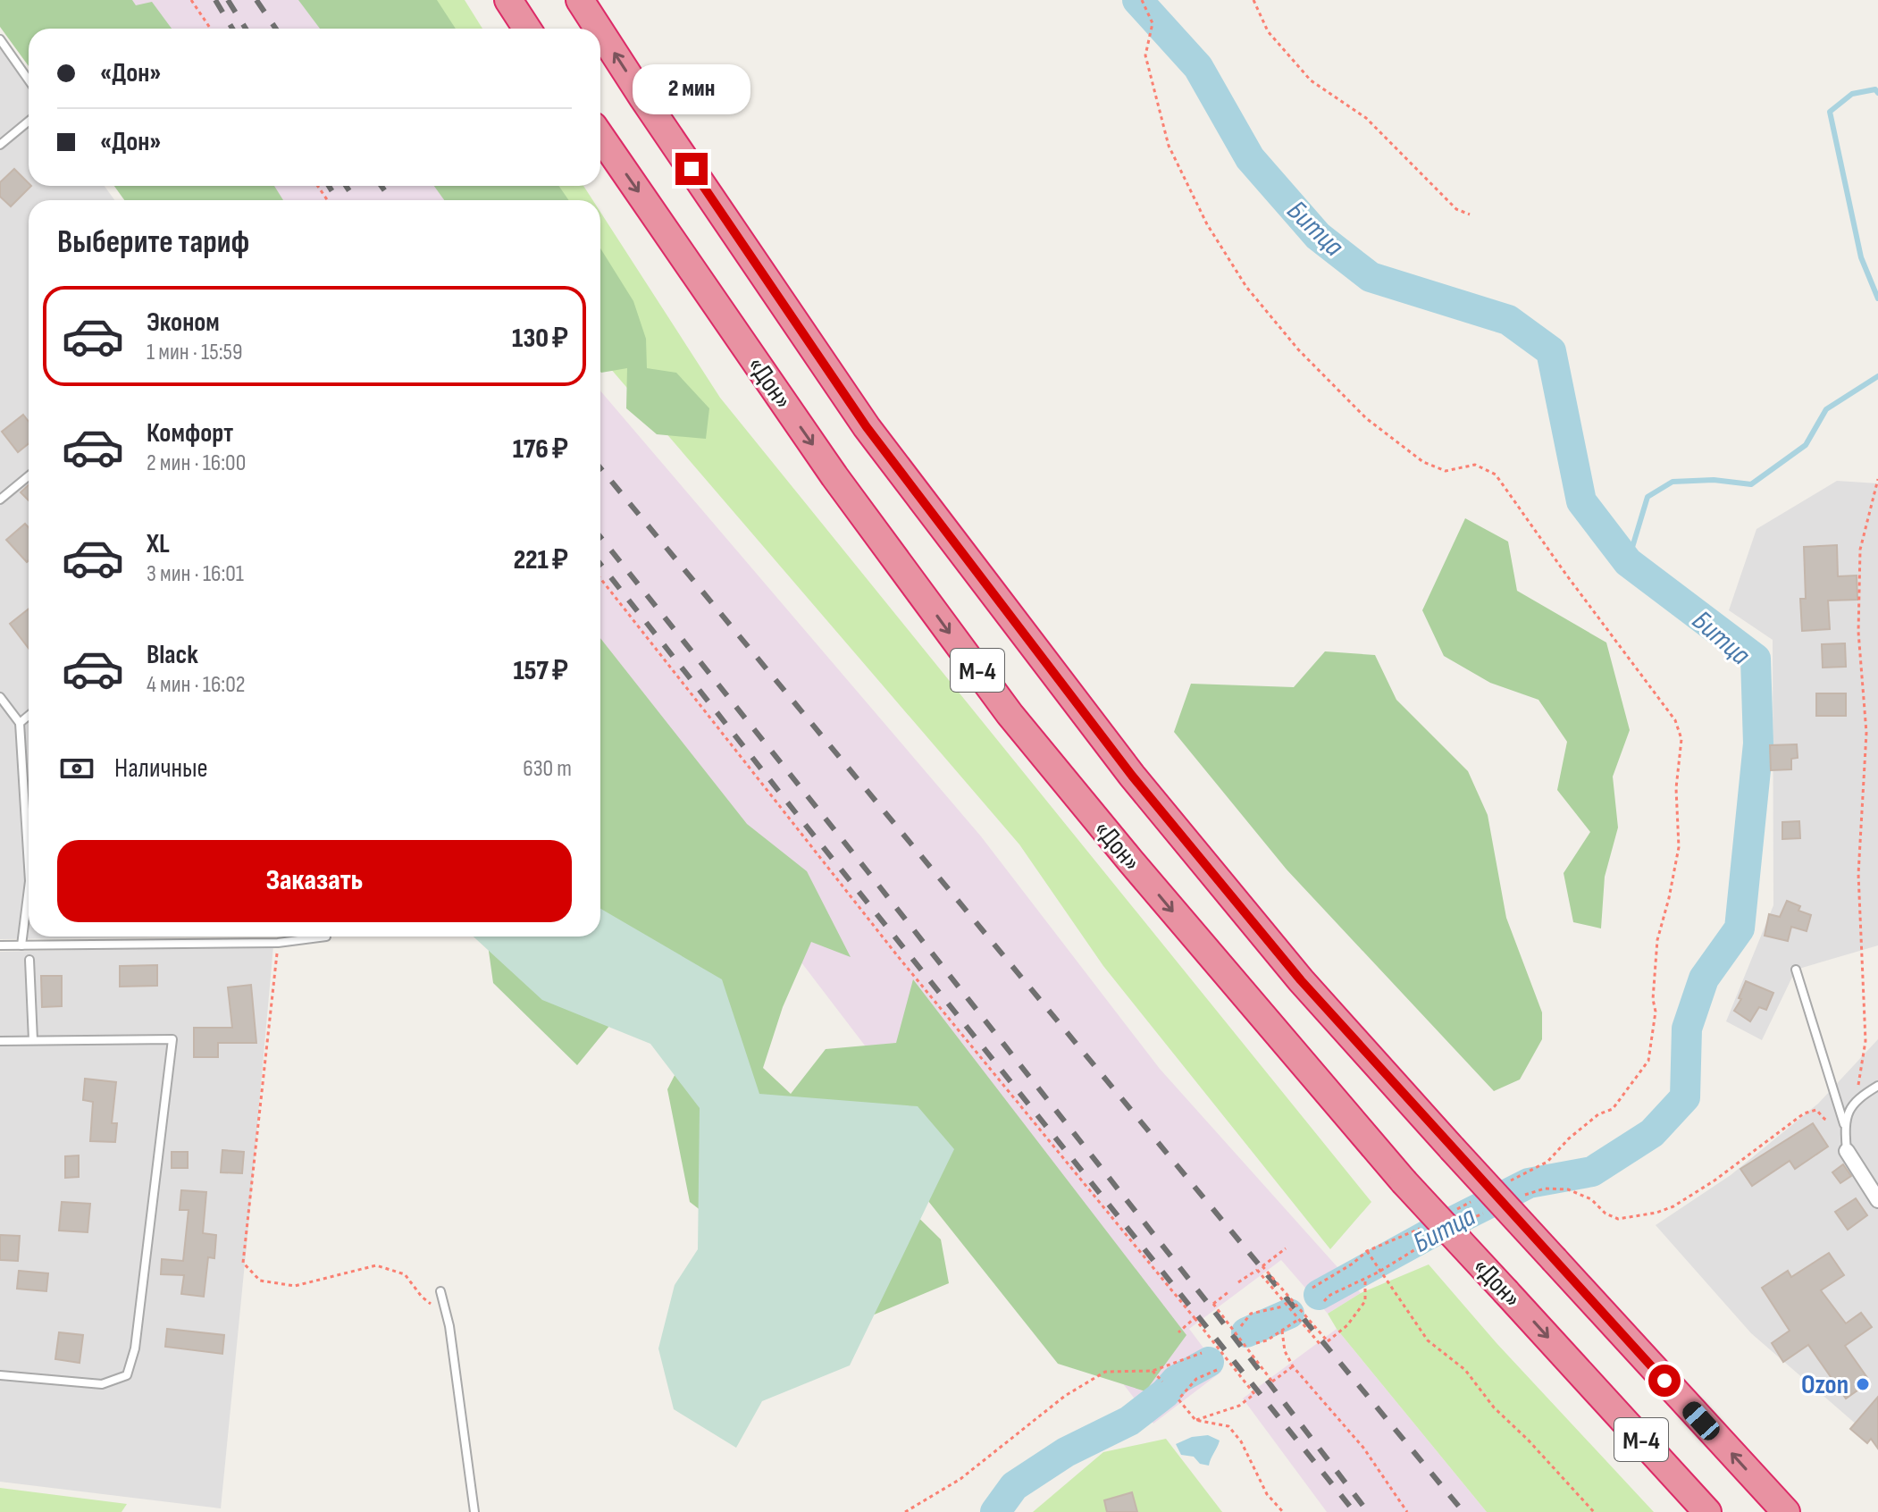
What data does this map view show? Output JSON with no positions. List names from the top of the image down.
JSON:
{
  "streets": {
    "highway": ["«Дон»", "М-4"]
  },
  "water": ["Битца"],
  "places": ["Ozon"],
  "page": {
    "banner": ["«Дон»", "«Дон»"],
    "bubble": "2 мин",
    "heading": "Выберите тариф",
    "list": [
      {
        "name": "Эконом",
        "note": "1 мин · 15:59",
        "value": "130 ₽"
      },
      {
        "name": "Комфорт",
        "note": "2 мин · 16:00",
        "value": "176 ₽"
      },
      {
        "name": "XL",
        "note": "3 мин · 16:01",
        "value": "221 ₽"
      },
      {
        "name": "Black",
        "note": "4 мин · 16:02",
        "value": "157 ₽"
      }
    ],
    "pay": ["Наличные", "630 m"],
    "buttons": "Заказать"
  }
}
